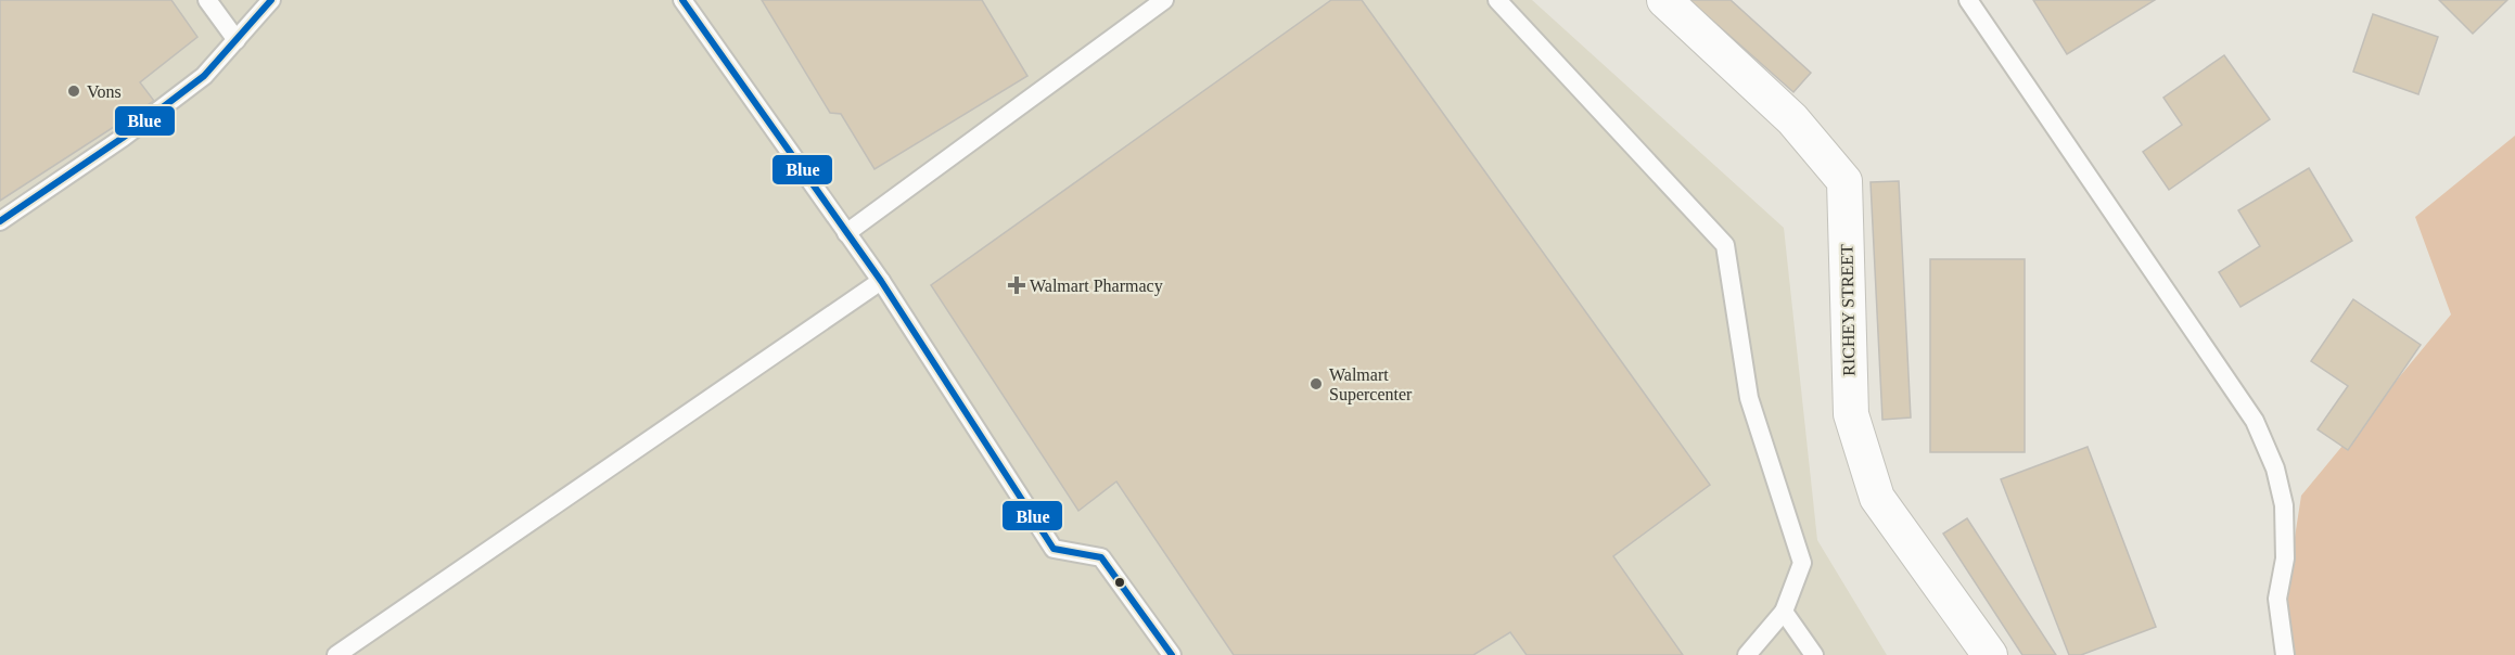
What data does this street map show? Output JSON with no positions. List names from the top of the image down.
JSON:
{
  "streets": {
    "street": ["RICHEY STREET"]
  },
  "places": {
    "other": ["Vons", "Walmart Supercenter"],
    "health": ["Walmart Pharmacy"]
  },
  "lines": ["transit line Blue"]
}
